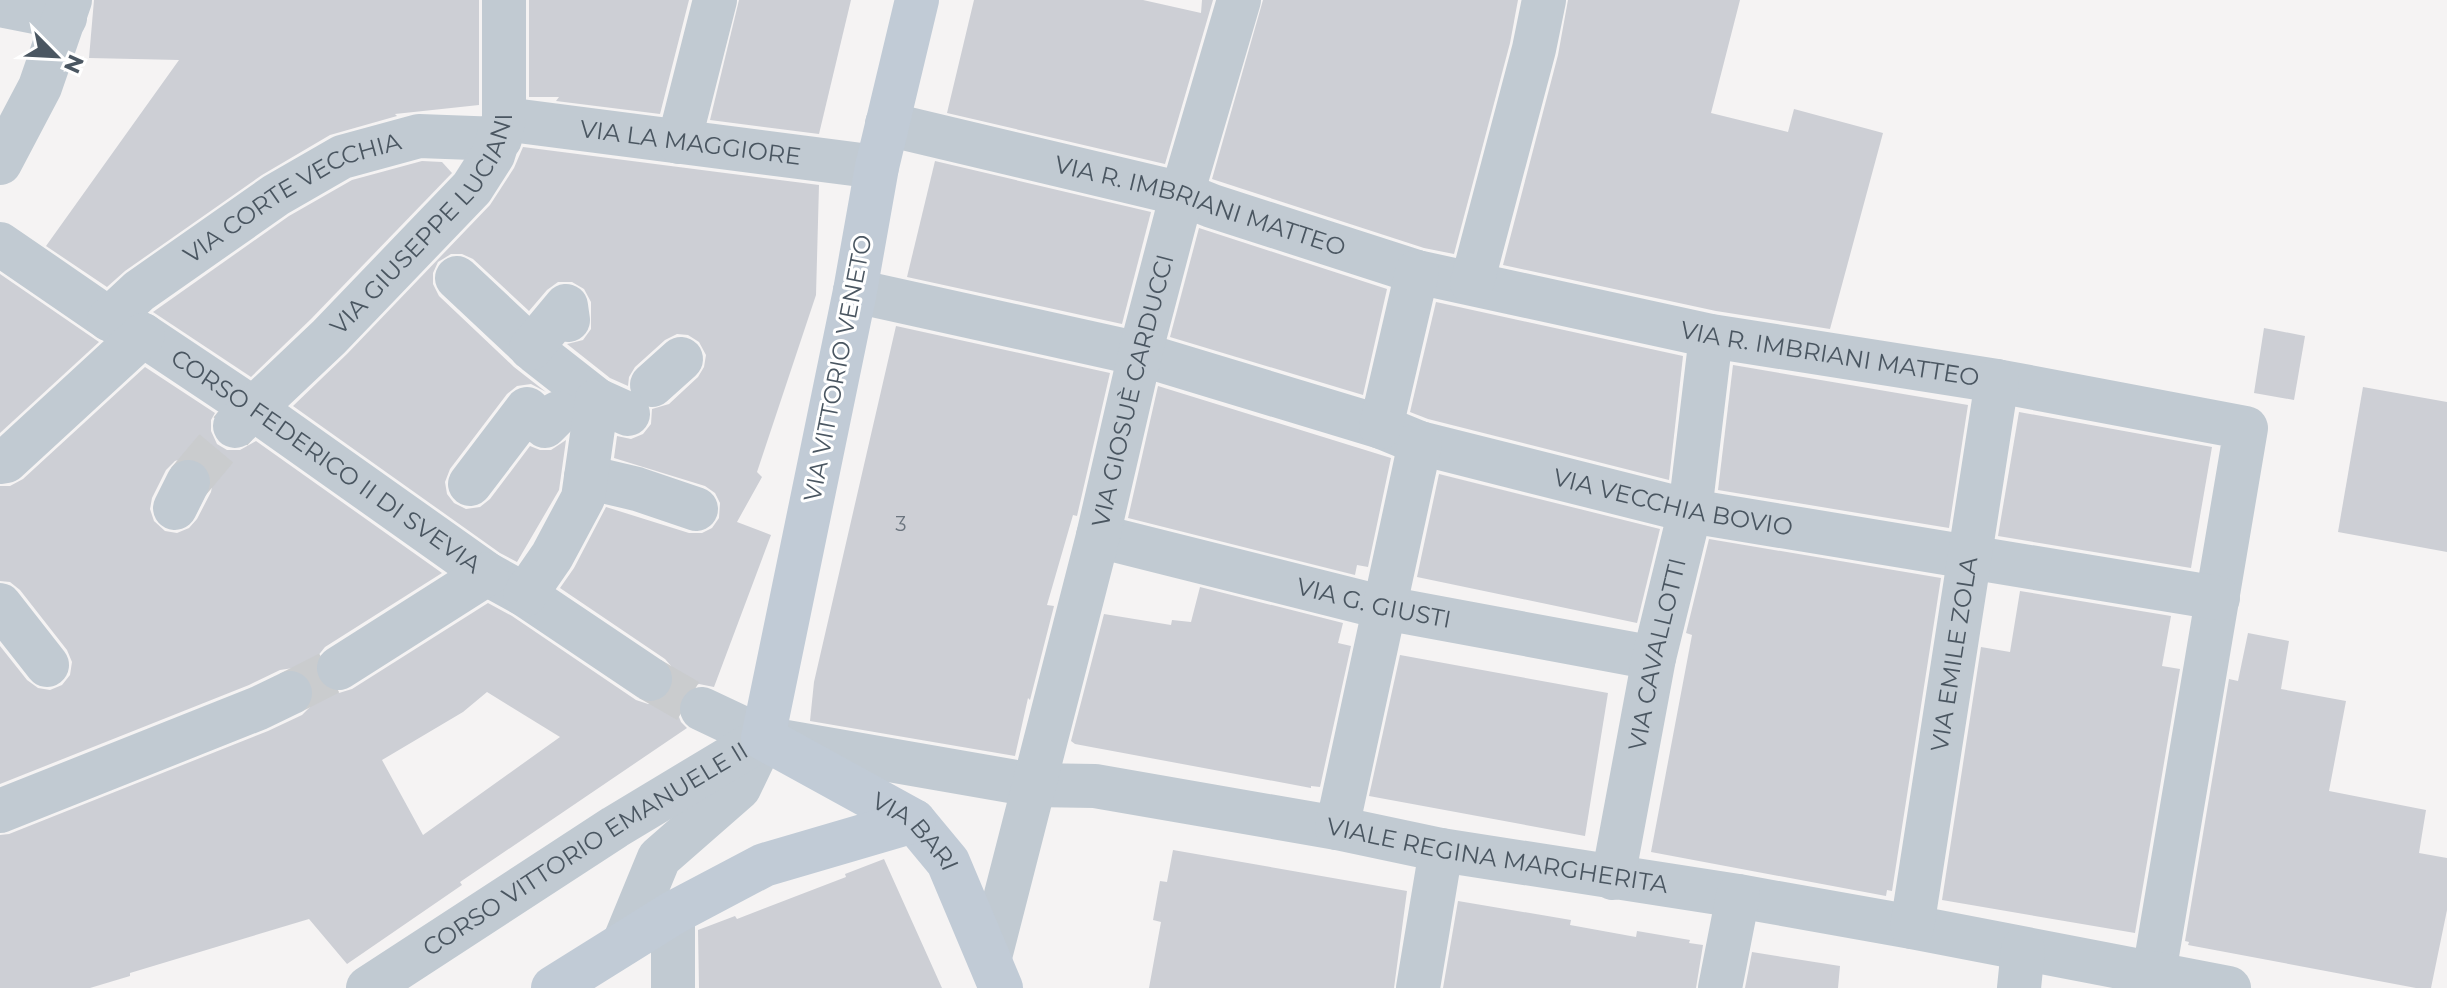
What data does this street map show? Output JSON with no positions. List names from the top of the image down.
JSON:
{
  "streets": {
    "main road": ["VIA VITTORIO VENETO", "VIA BARI"],
    "street": [
      "VIA LA MAGGIORE",
      "VIA CORTE VECCHIA",
      "VIA R. IMBRIANI MATTEO",
      "VIA GIUSEPPE LUCIANI",
      "VIA GIOSUÈ CARDUCCI",
      "CORSO FEDERICO II DI SVEVIA",
      "VIA VECCHIA BOVIO",
      "VIA G. GIUSTI",
      "VIA EMILE ZOLA",
      "VIA CAVALLOTTI",
      "CORSO VITTORIO EMANUELE II",
      "VIALE REGINA MARGHERITA"
    ]
  },
  "crossings": [
    ["VIA LA MAGGIORE", "VIA CORTE VECCHIA"],
    ["VIA LA MAGGIORE", "VIA GIUSEPPE LUCIANI"],
    ["VIA LA MAGGIORE", "VIA VITTORIO VENETO"],
    ["VIA CORTE VECCHIA", "VIA GIUSEPPE LUCIANI"],
    ["VIA CORTE VECCHIA", "CORSO FEDERICO II DI SVEVIA"],
    ["VIA R. IMBRIANI MATTEO", "VIA VITTORIO VENETO"],
    ["VIA R. IMBRIANI MATTEO", "VIA GIOSUÈ CARDUCCI"],
    ["VIA R. IMBRIANI MATTEO", "VIA VECCHIA BOVIO"],
    ["VIA R. IMBRIANI MATTEO", "VIA EMILE ZOLA"],
    ["VIA R. IMBRIANI MATTEO", "VIA CAVALLOTTI"],
    ["VIA R. IMBRIANI MATTEO", "VIALE REGINA MARGHERITA"],
    ["VIA GIUSEPPE LUCIANI", "CORSO FEDERICO II DI SVEVIA"],
    ["VIA VITTORIO VENETO", "VIA VECCHIA BOVIO"],
    ["VIA VITTORIO VENETO", "VIA BARI"],
    ["VIA VITTORIO VENETO", "CORSO VITTORIO EMANUELE II"],
    ["VIA VITTORIO VENETO", "VIALE REGINA MARGHERITA"],
    ["VIA GIOSUÈ CARDUCCI", "VIA VECCHIA BOVIO"],
    ["VIA GIOSUÈ CARDUCCI", "VIA G. GIUSTI"],
    ["VIA GIOSUÈ CARDUCCI", "VIA BARI"],
    ["VIA GIOSUÈ CARDUCCI", "VIALE REGINA MARGHERITA"],
    ["VIA VECCHIA BOVIO", "VIA EMILE ZOLA"],
    ["VIA VECCHIA BOVIO", "VIA CAVALLOTTI"],
    ["VIA G. GIUSTI", "VIA CAVALLOTTI"],
    ["VIA EMILE ZOLA", "VIALE REGINA MARGHERITA"],
    ["VIA CAVALLOTTI", "VIALE REGINA MARGHERITA"],
    ["VIA BARI", "CORSO VITTORIO EMANUELE II"],
    ["VIA BARI", "VIALE REGINA MARGHERITA"],
    ["CORSO VITTORIO EMANUELE II", "VIALE REGINA MARGHERITA"]
  ],
  "house_numbers": ["3"],
  "north": "bottom right"
}
